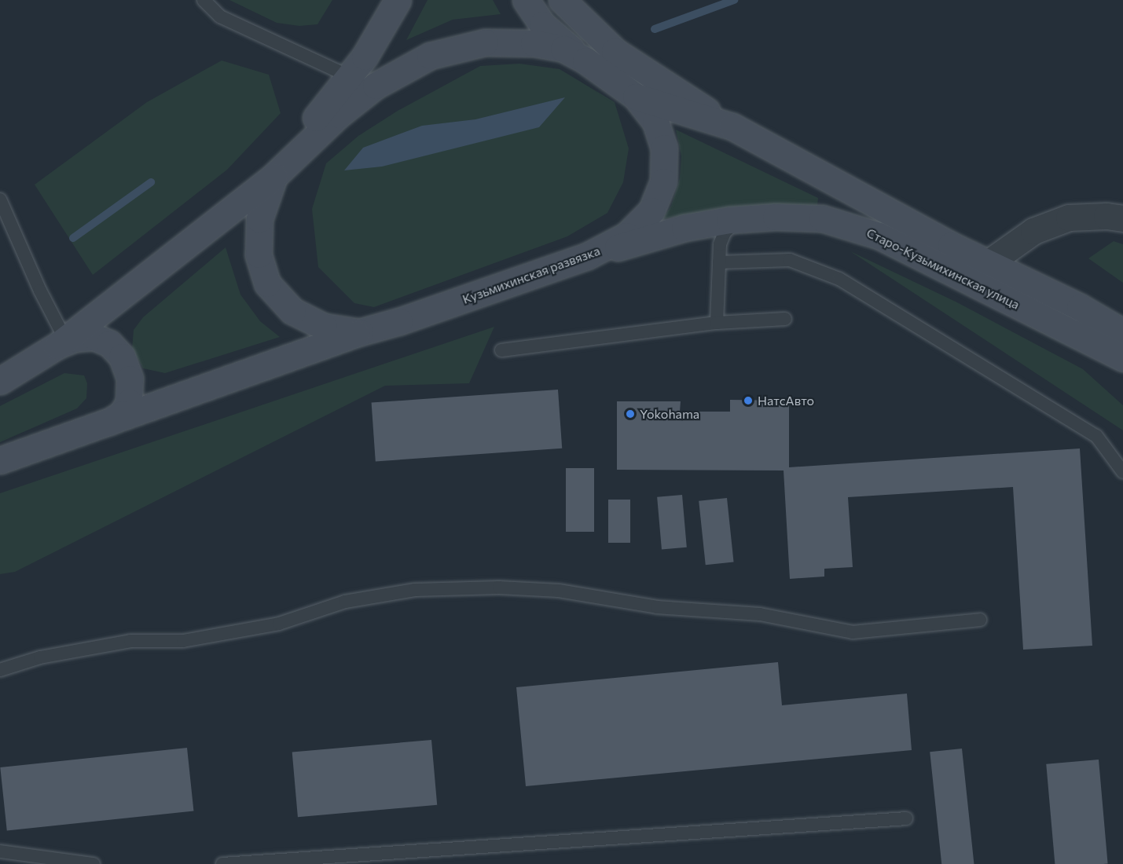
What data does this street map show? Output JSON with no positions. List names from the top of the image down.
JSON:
{
  "streets": {
    "street": ["Старо-Кузьмихинская улица", "Кузьмихинская развязка"]
  },
  "crossings": [
    ["Старо-Кузьмихинская улица", "Кузьмихинская развязка"]
  ],
  "places": ["НатсАвто", "Yokohama"]
}
